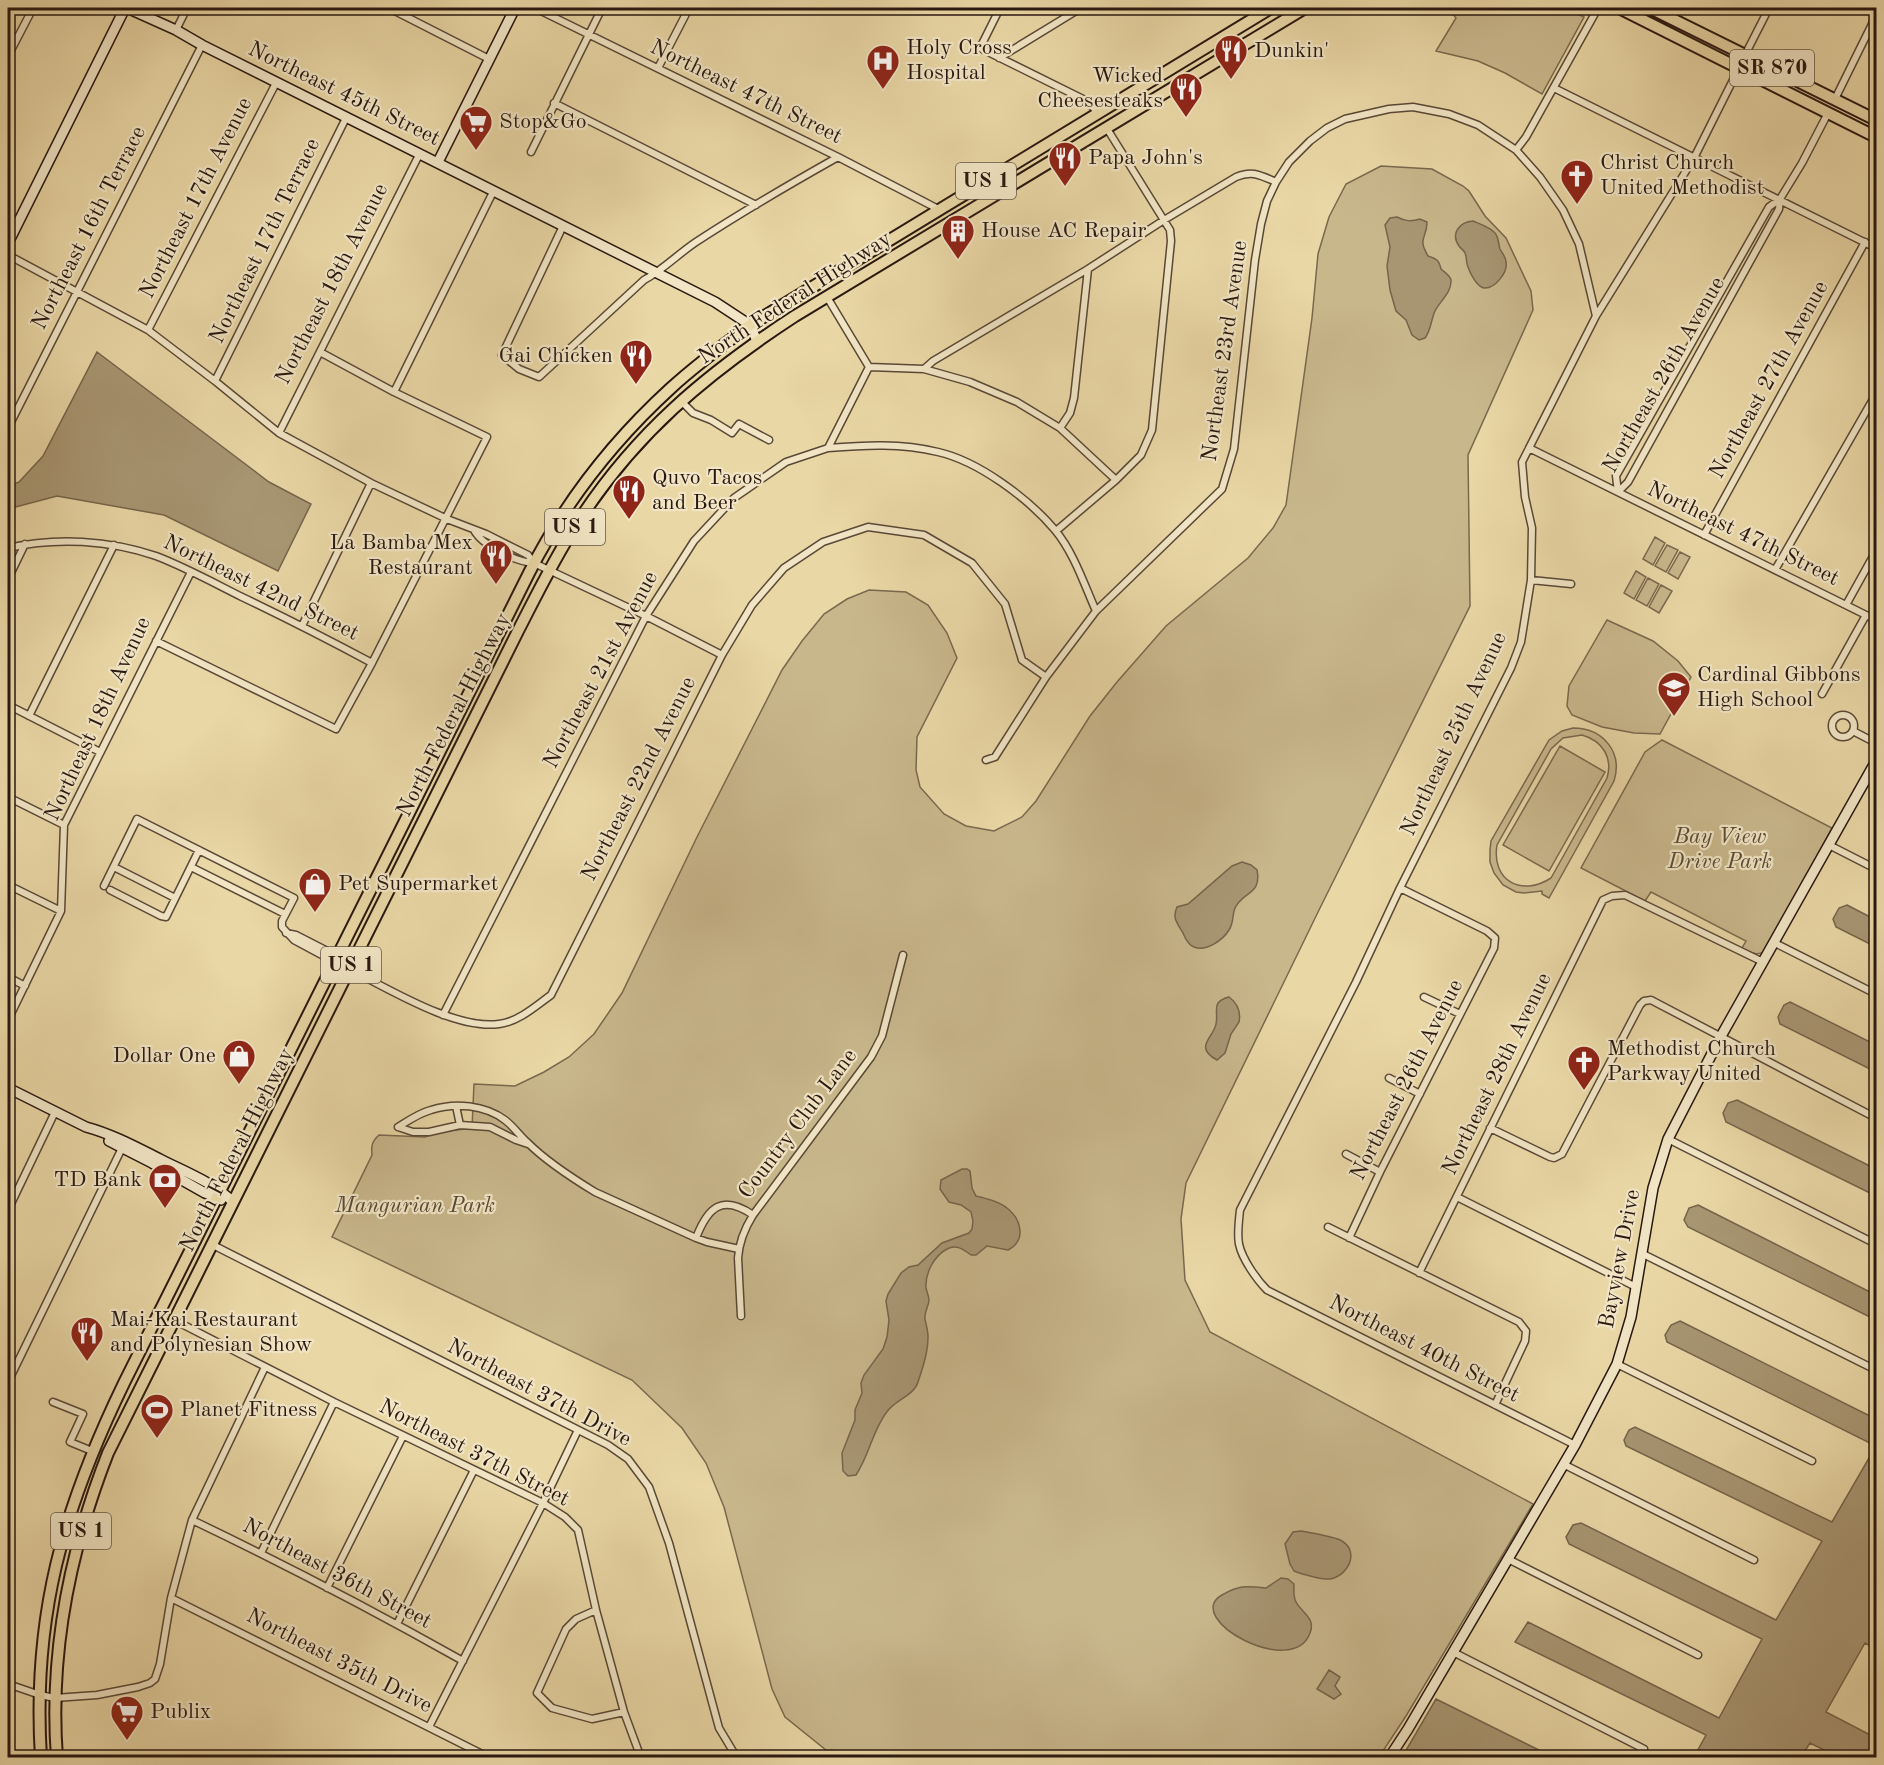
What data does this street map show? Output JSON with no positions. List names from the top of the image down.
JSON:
{
  "streets": {
    "main road": ["SR 870", "US 1", "North Federal Highway"],
    "street": [
      "Northeast 47th Street",
      "Northeast 45th Street",
      "Northeast 17th Avenue",
      "Northeast 16th Terrace",
      "Northeast 17th Terrace",
      "Northeast 18th Avenue",
      "Northeast 23rd Avenue",
      "Northeast 26th Avenue",
      "Northeast 27th Avenue",
      "Northeast 42nd Street",
      "Northeast 21st Avenue",
      "Northeast 25th Avenue",
      "Northeast 22nd Avenue",
      "Northeast 28th Avenue",
      "Country Club Lane",
      "Bayview Drive",
      "Northeast 40th Street",
      "Northeast 37th Drive",
      "Northeast 37th Street",
      "Northeast 36th Street",
      "Northeast 35th Drive"
    ]
  },
  "crossings": [
    ["SR 870", "Northeast 26th Avenue"],
    ["SR 870", "Northeast 25th Avenue"],
    ["Northeast 47th Street", "North Federal Highway"],
    ["Northeast 47th Street", "Northeast 26th Avenue"],
    ["Northeast 47th Street", "Northeast 27th Avenue"],
    ["Northeast 47th Street", "Northeast 25th Avenue"],
    ["Northeast 45th Street", "Northeast 17th Avenue"],
    ["Northeast 45th Street", "Northeast 16th Terrace"],
    ["Northeast 45th Street", "Northeast 17th Terrace"],
    ["Northeast 45th Street", "Northeast 18th Avenue"],
    ["Northeast 45th Street", "North Federal Highway"],
    ["Northeast 18th Avenue", "Northeast 42nd Street"],
    ["North Federal Highway", "Northeast 22nd Avenue"],
    ["North Federal Highway", "Northeast 37th Drive"],
    ["North Federal Highway", "Northeast 37th Street"],
    ["Northeast 23rd Avenue", "Northeast 21st Avenue"],
    ["Northeast 23rd Avenue", "Northeast 22nd Avenue"],
    ["Northeast 26th Avenue", "Northeast 25th Avenue"],
    ["Northeast 21st Avenue", "Northeast 22nd Avenue"],
    ["Northeast 25th Avenue", "Northeast 40th Street"],
    ["Northeast 28th Avenue", "Bayview Drive"],
    ["Bayview Drive", "Northeast 40th Street"]
  ],
  "parks": ["Bay View Drive Park", "Mangurian Park"],
  "places": {
    "restaurant": [
      "Dunkin'",
      "Wicked Cheesesteaks",
      "Papa John's",
      "Gai Chicken",
      "Quvo Tacos and Beer",
      "La Bamba Mex Restaurant",
      "Mai-Kai Restaurant and Polynesian Show"
    ],
    "hospital": ["Holy Cross Hospital"],
    "supermarket": ["Stop&Go", "Publix"],
    "church": ["Christ Church United Methodist", "Methodist Church Parkway United"],
    "building": ["House AC Repair"],
    "school or university": ["Cardinal Gibbons High School"],
    "shop": ["Pet Supermarket", "Dollar One"],
    "bank": ["TD Bank"],
    "sports": ["Planet Fitness"]
  }
}
